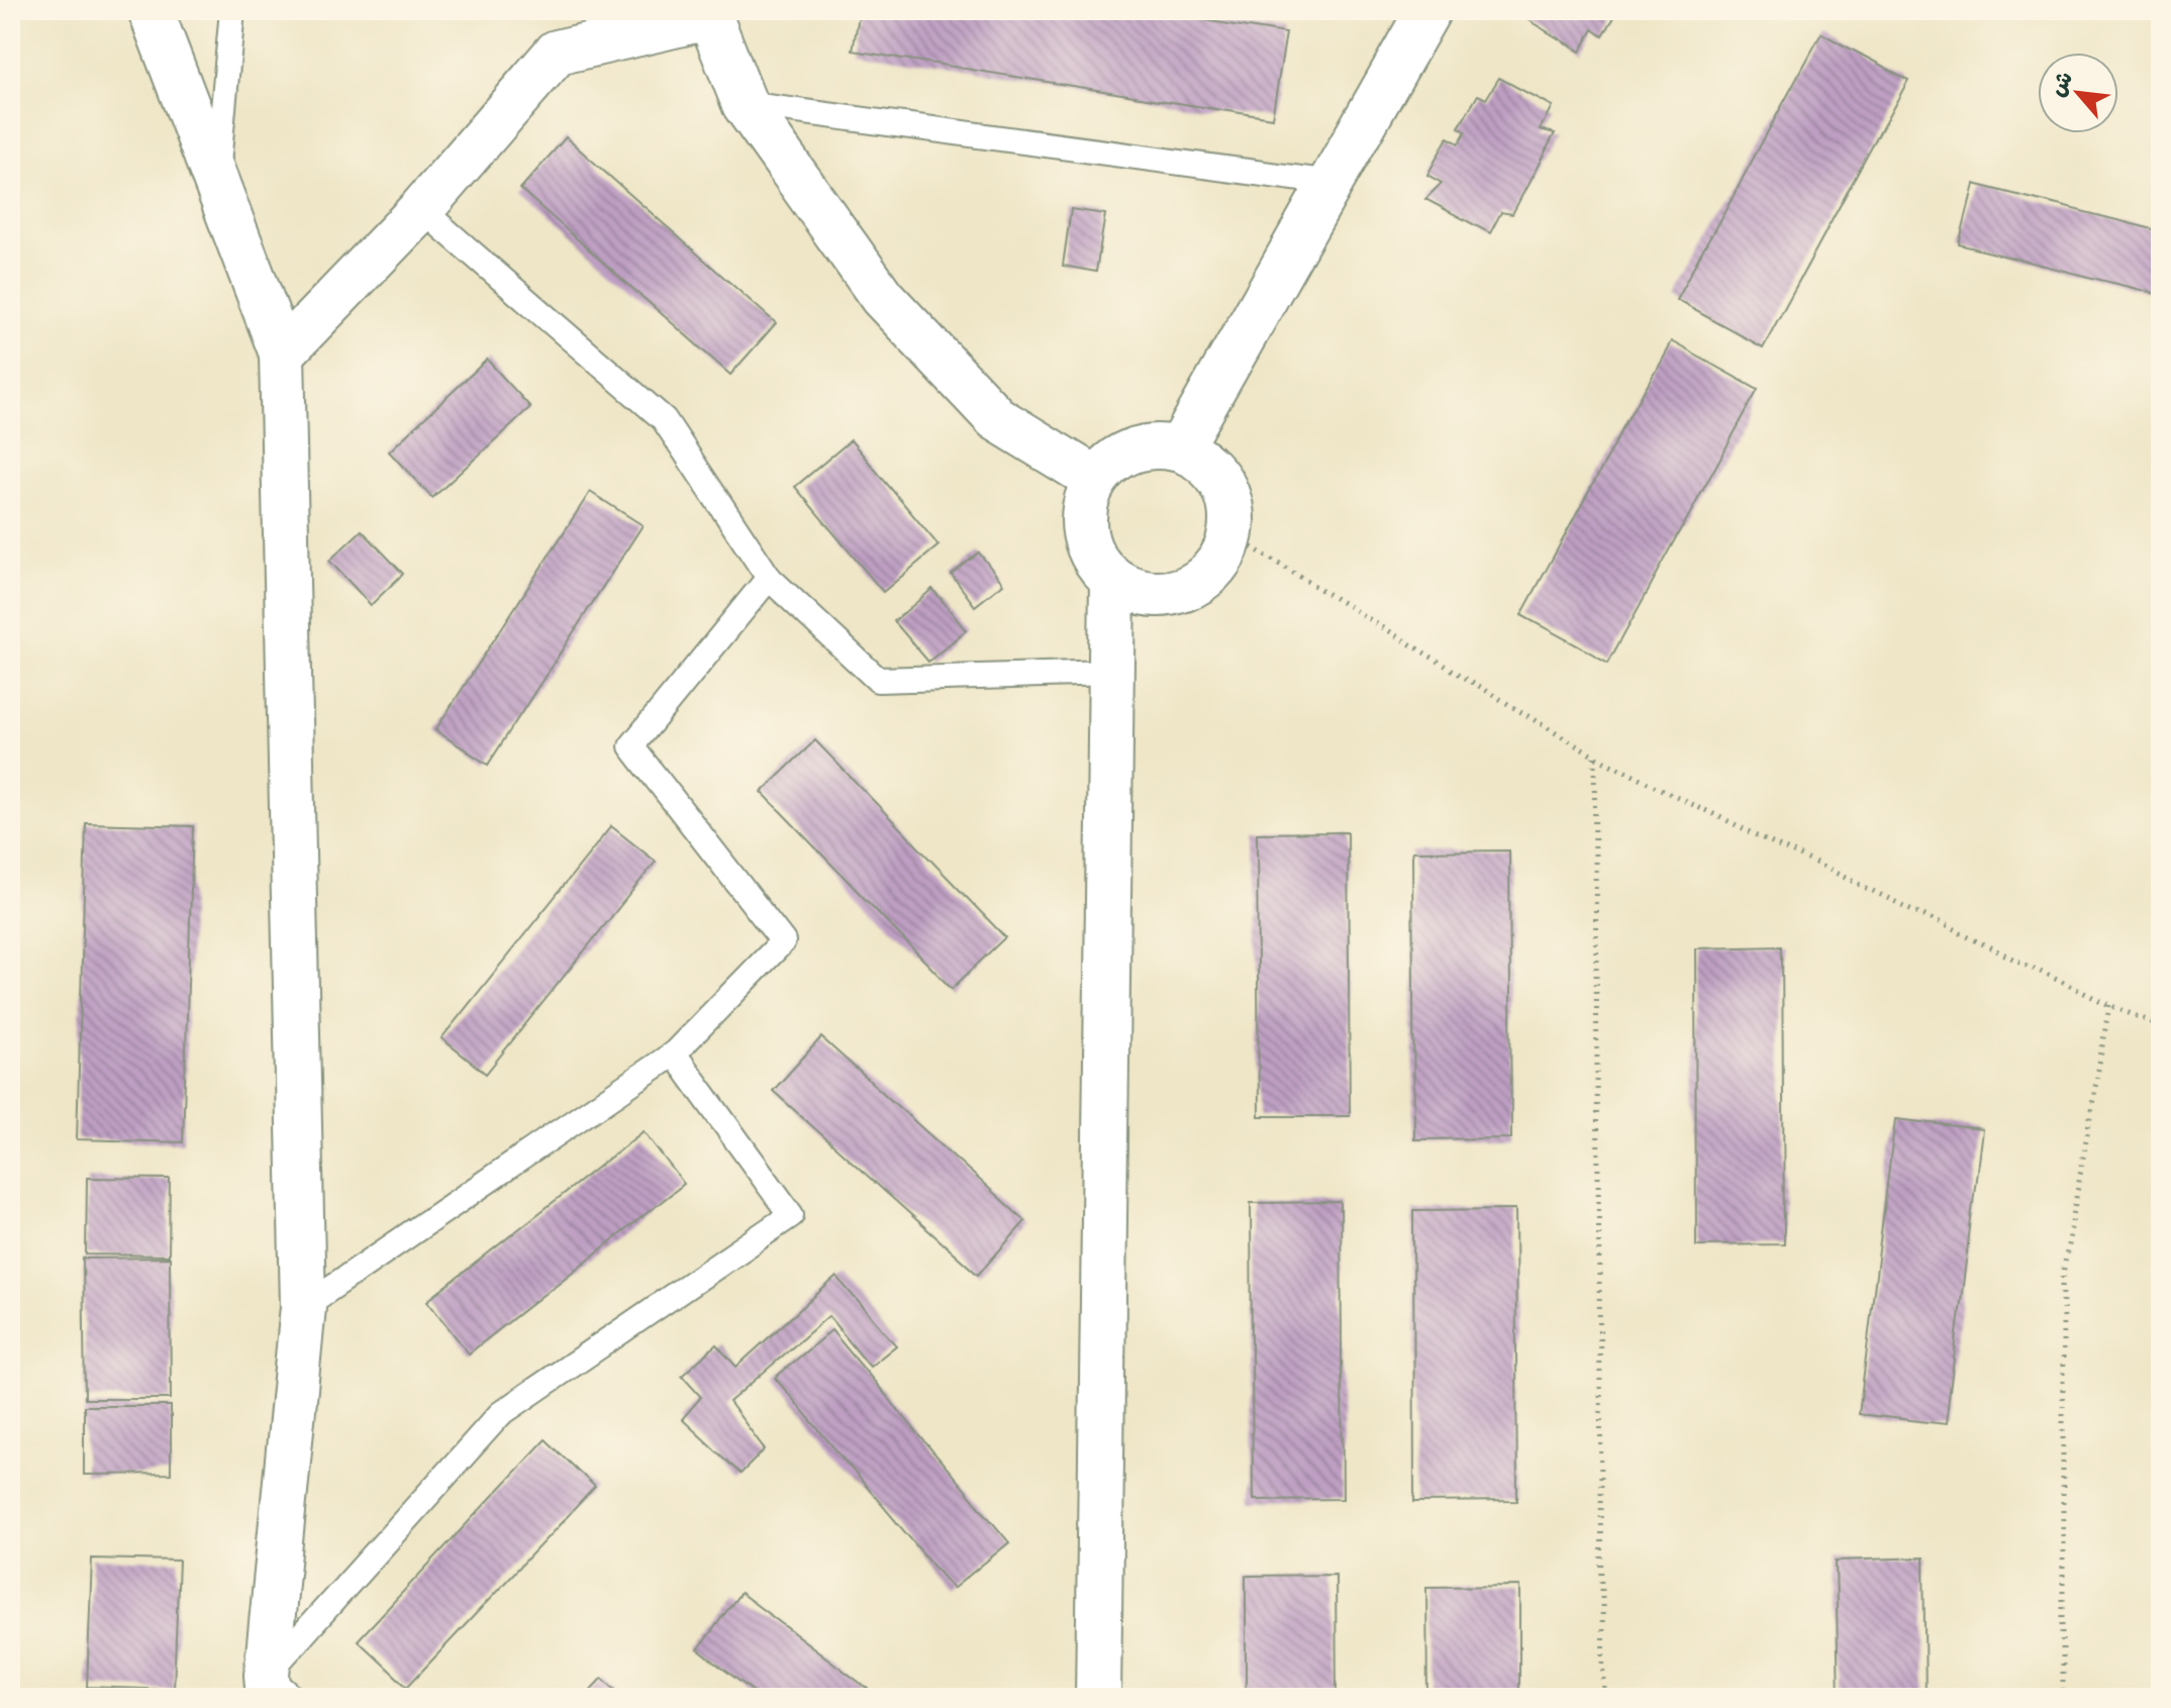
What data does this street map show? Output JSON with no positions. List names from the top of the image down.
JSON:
{
  "north": "top left"
}
